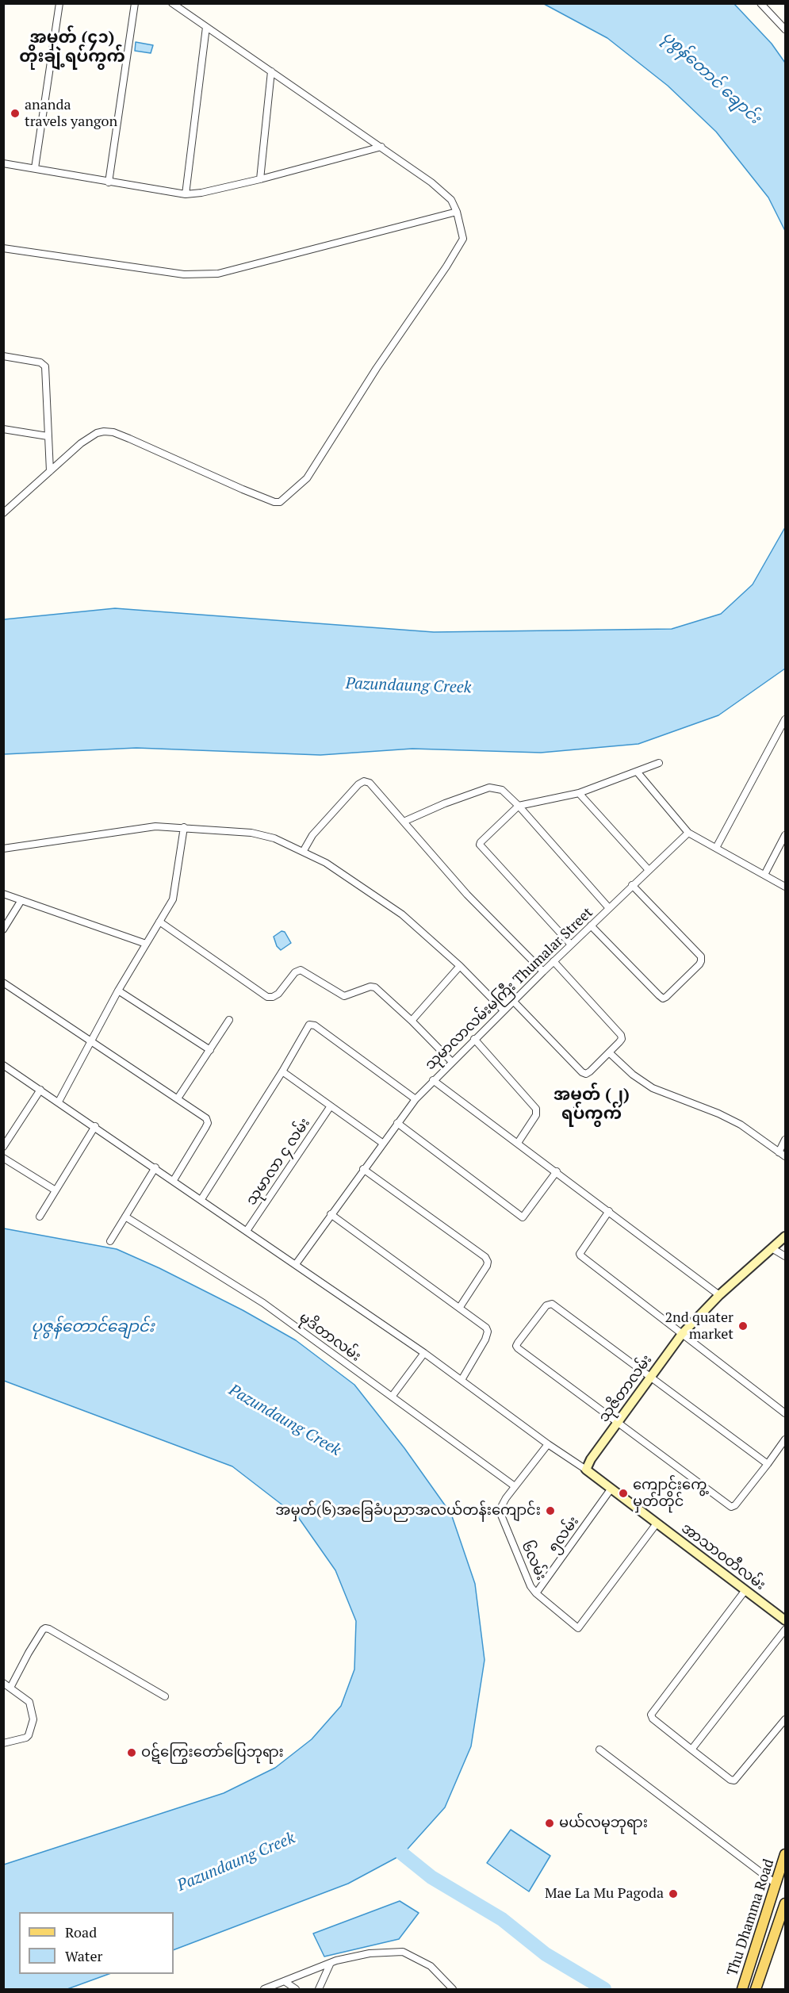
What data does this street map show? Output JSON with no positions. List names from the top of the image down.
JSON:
{
  "streets": {
    "main road": ["သုဇိတာလမ်း", "အာသာဝတီလမ်း", "Thu Dhamma Road"],
    "street": [
      "သုမာလာလမ်းမကြီး Thumalar Street",
      "သုမာလာ ၄ လမ်း",
      "မုဒိတာလမ်း",
      "၅လမ်း",
      "၆လမ်း"
    ]
  },
  "crossings": [
    ["မုဒိတာလမ်း", "၆လမ်း"],
    ["သုဇိတာလမ်း", "အာသာဝတီလမ်း"],
    ["၅လမ်း", "အာသာဝတီလမ်း"],
    ["၅လမ်း", "၆လမ်း"],
    ["အာသာဝတီလမ်း", "၆လမ်း"]
  ],
  "districts": ["အမှတ် (၄၁) တိုးချဲ့ရပ်ကွက်", "အမှတ် (၂) ရပ်ကွက်"],
  "water": ["ပုစွန်တောင် ချောင်း", "Pazundaung Creek", "ပုဇွန်တောင်ချောင်း"],
  "places": [
    "ananda travels yangon",
    "2nd quater market",
    "ကျောင်းကွေ့ မှတ်တိုင်",
    "အမှတ်(၆)အခြေခံပညာအလယ်တန်းကျောင်း",
    "ဝဋ်ကြွေးတော်ပြေဘုရား",
    "မယ်လမုဘုရား",
    "Mae La Mu Pagoda"
  ],
  "legend": ["Road", "Water"]
}
